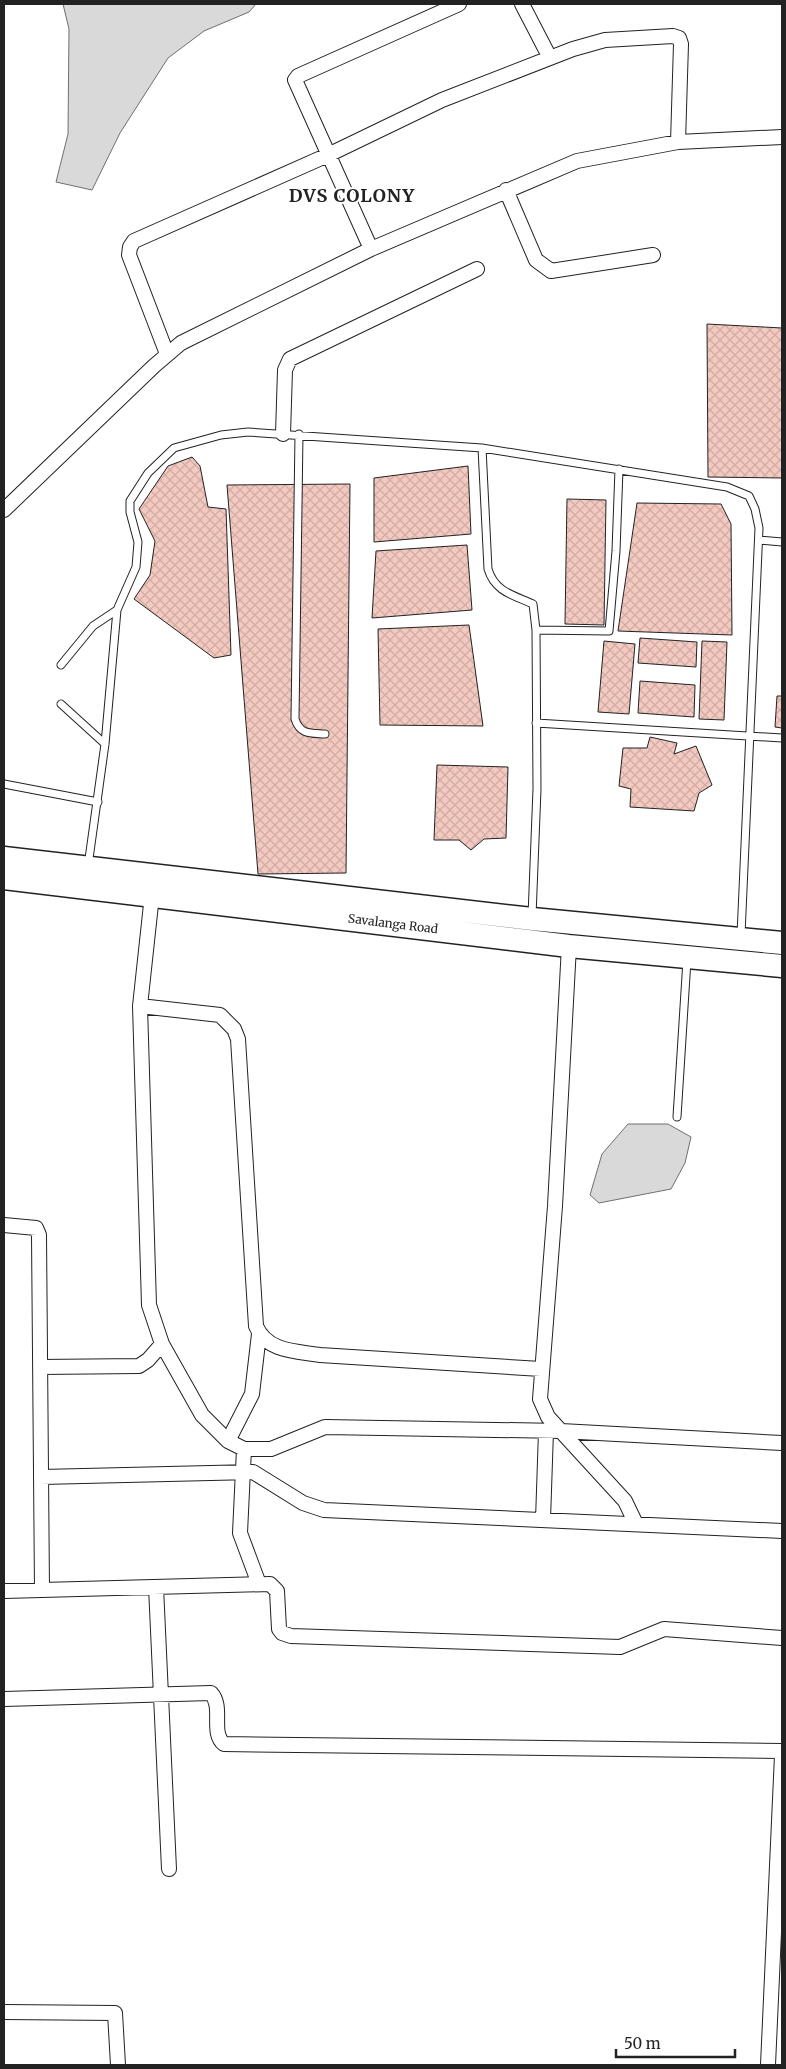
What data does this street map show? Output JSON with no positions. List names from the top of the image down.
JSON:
{
  "streets": {
    "main road": ["Savalanga Road"]
  },
  "districts": ["DVS COLONY"],
  "scale_bar": "50 m"
}
